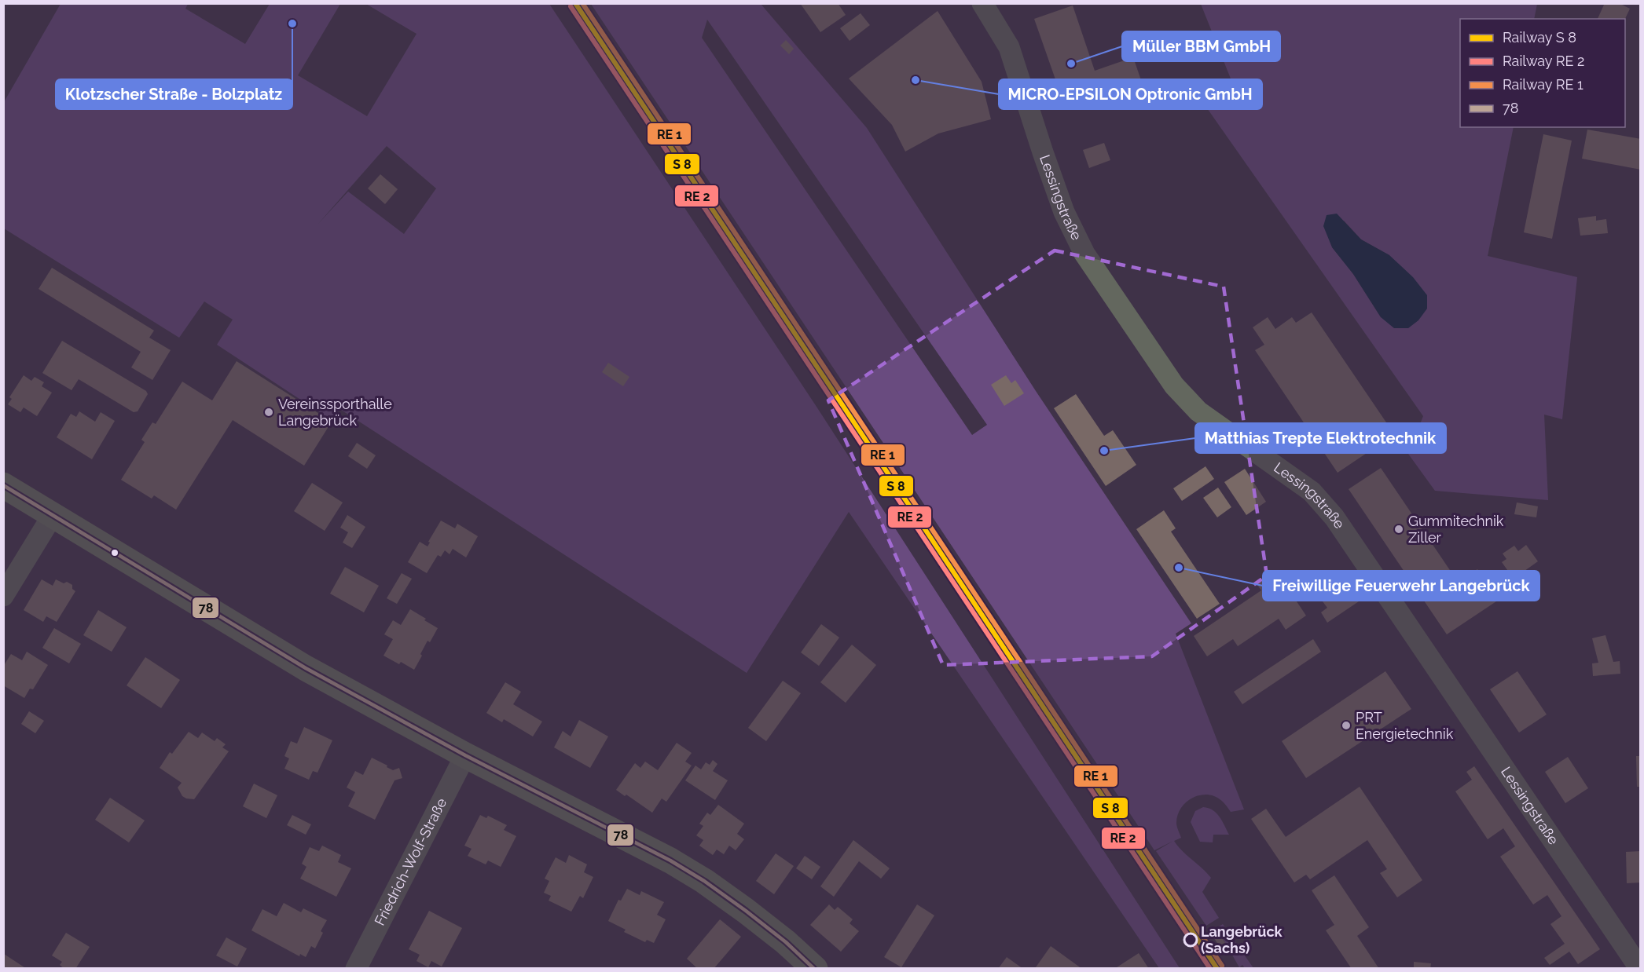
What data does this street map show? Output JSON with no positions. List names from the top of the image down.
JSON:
{
  "streets": {
    "street": ["Lessingstraße", "Friedrich-Wolf-Straße"]
  },
  "places": [
    "Klotzscher Straße - Bolzplatz",
    "Müller BBM GmbH",
    "MICRO-EPSILON Optronic GmbH",
    "Vereinssporthalle Langebrück",
    "Matthias Trepte Elektrotechnik",
    "Gummitechnik Ziller",
    "Freiwillige Feuerwehr Langebrück",
    "PRT Energietechnik",
    "Langebrück (Sachs)"
  ],
  "lines": ["transit line 78"],
  "legend": [
    "Railway S 8",
    "Railway RE 2",
    "Railway RE 1",
    "78"
  ]
}
